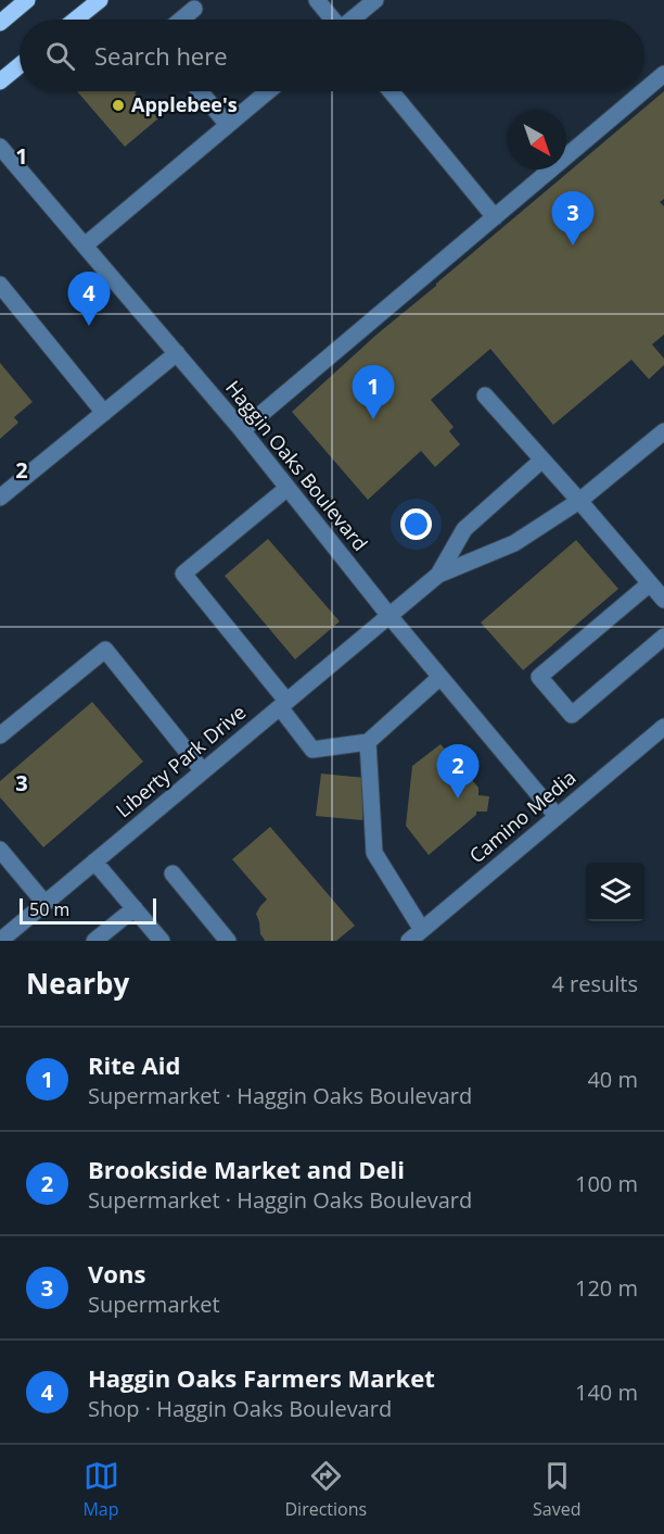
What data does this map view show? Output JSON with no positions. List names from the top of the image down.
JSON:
{
  "streets": {
    "street": ["Haggin Oaks Boulevard", "Liberty Park Drive", "Camino Media"]
  },
  "crossings": [
    ["Haggin Oaks Boulevard", "Liberty Park Drive"],
    ["Haggin Oaks Boulevard", "Camino Media"]
  ],
  "places": ["Applebee's"],
  "scale_bar": "50 m",
  "north": "bottom right",
  "page": {
    "search": "Search here",
    "pins": [
      "3",
      "4",
      "1",
      "2"
    ],
    "scale": "50 m",
    "heading": ["Nearby", "4 results"],
    "list": [
      {
        "mark": "1",
        "name": "Rite Aid",
        "note": "Supermarket · Haggin Oaks Boulevard",
        "value": "40 m"
      },
      {
        "mark": "2",
        "name": "Brookside Market and Deli",
        "note": "Supermarket · Haggin Oaks Boulevard",
        "value": "100 m"
      },
      {
        "mark": "3",
        "name": "Vons",
        "note": "Supermarket",
        "value": "120 m"
      },
      {
        "mark": "4",
        "name": "Haggin Oaks Farmers Market",
        "note": "Shop · Haggin Oaks Boulevard",
        "value": "140 m"
      }
    ],
    "nav": ["Map", "Directions", "Saved"]
  },
  "grid": {
    "rows": ["1", "2", "3"]
  }
}
